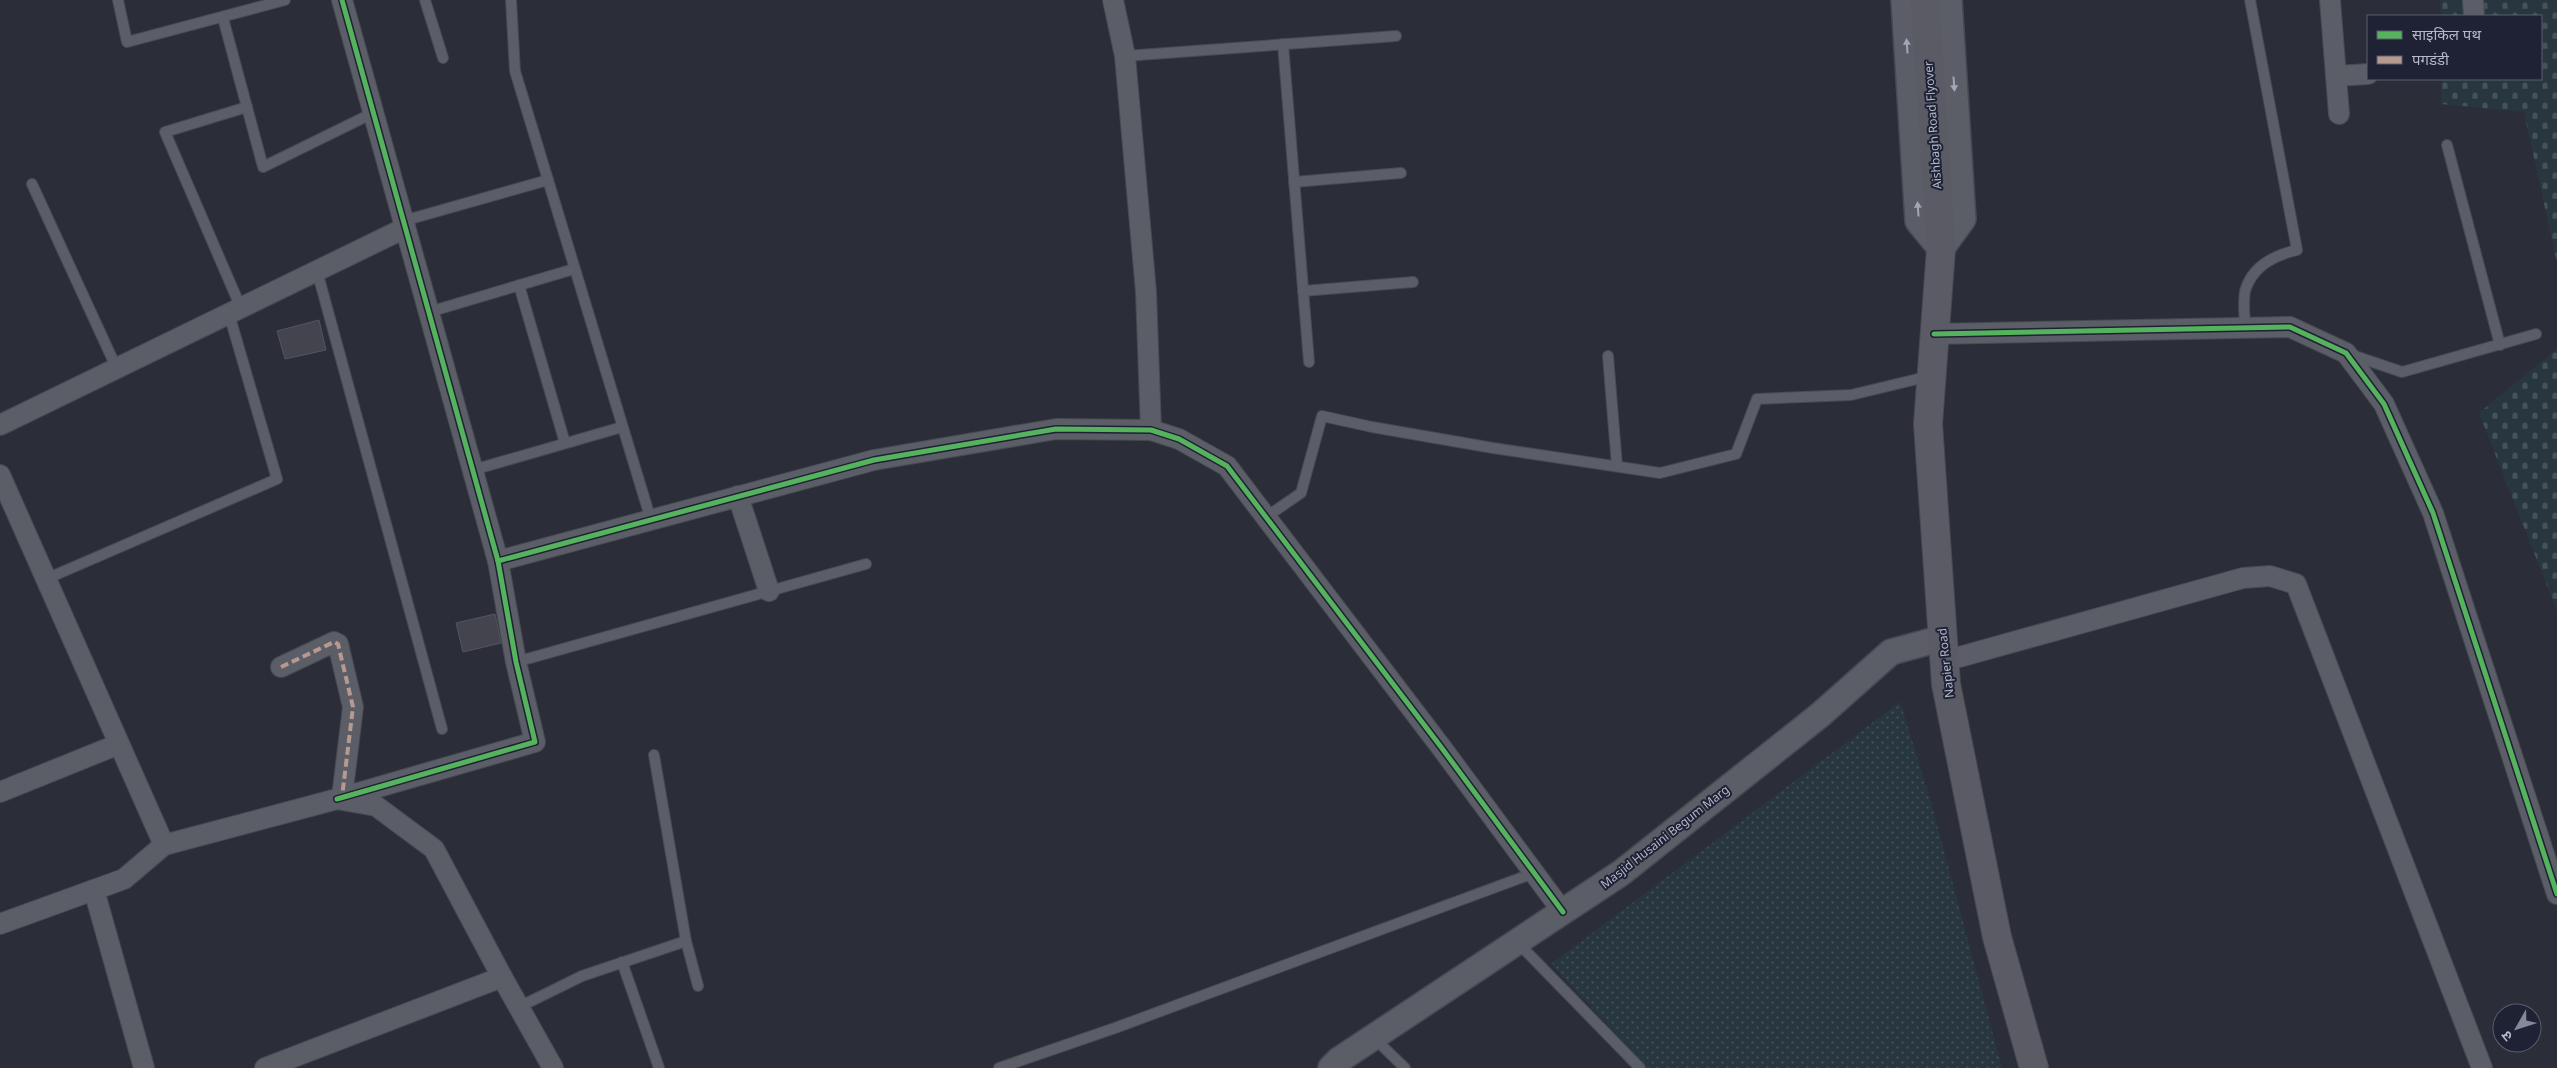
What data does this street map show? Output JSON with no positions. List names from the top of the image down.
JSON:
{
  "streets": {
    "main road": ["Aishbagh Road Flyover", "Napier Road"],
    "street": ["Masjid Husaini Begum Marg"]
  },
  "crossings": [
    ["Aishbagh Road Flyover", "Napier Road"],
    ["Napier Road", "Masjid Husaini Begum Marg"]
  ],
  "legend": ["साइकिल पथ", "पगडंडी"],
  "north": "bottom left"
}
